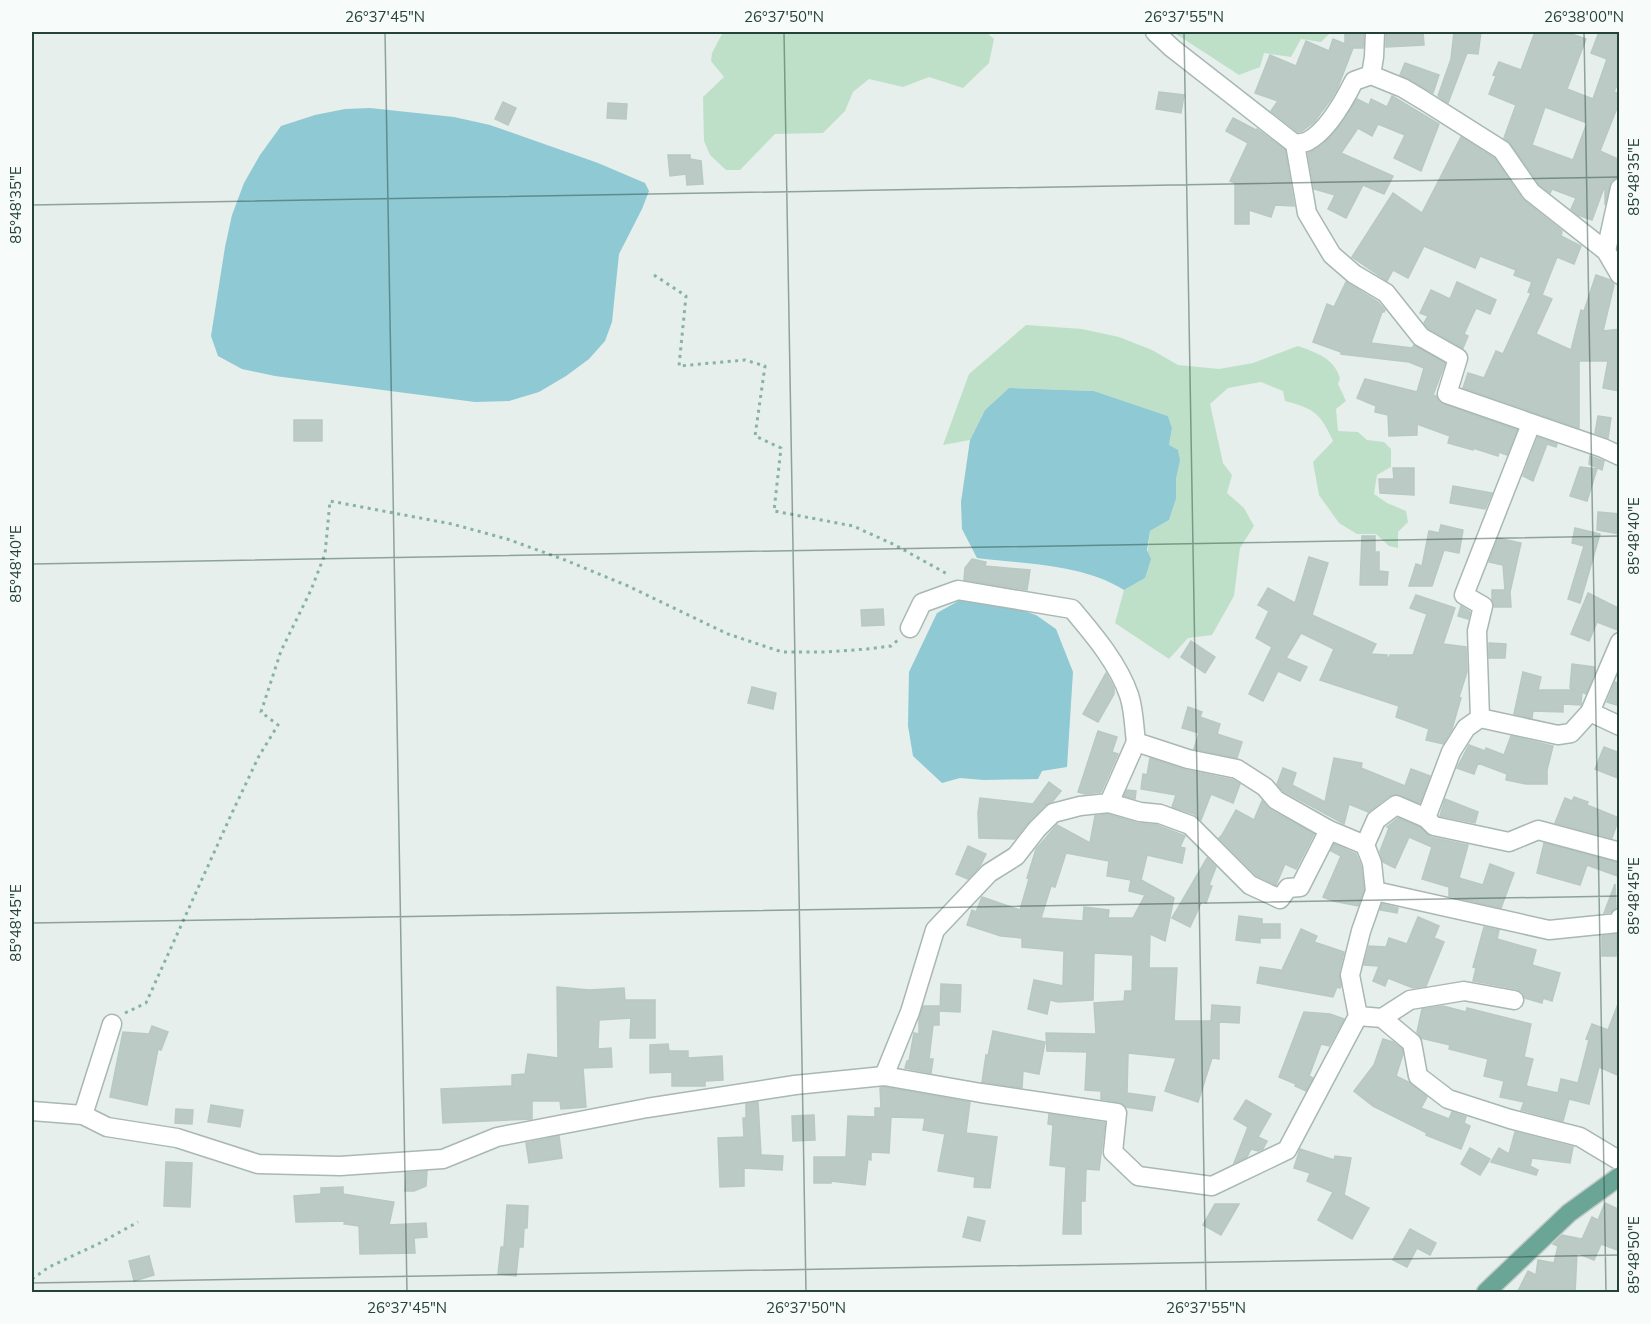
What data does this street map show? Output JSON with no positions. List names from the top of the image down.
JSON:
{
  "coordinates": [
    "26°37'45\"N",
    "26°37'50\"N",
    "26°37'55\"N",
    "26°38'00\"N",
    "85°48'35\"E",
    "85°48'40\"E",
    "85°48'45\"E",
    "85°48'50\"E"
  ]
}
